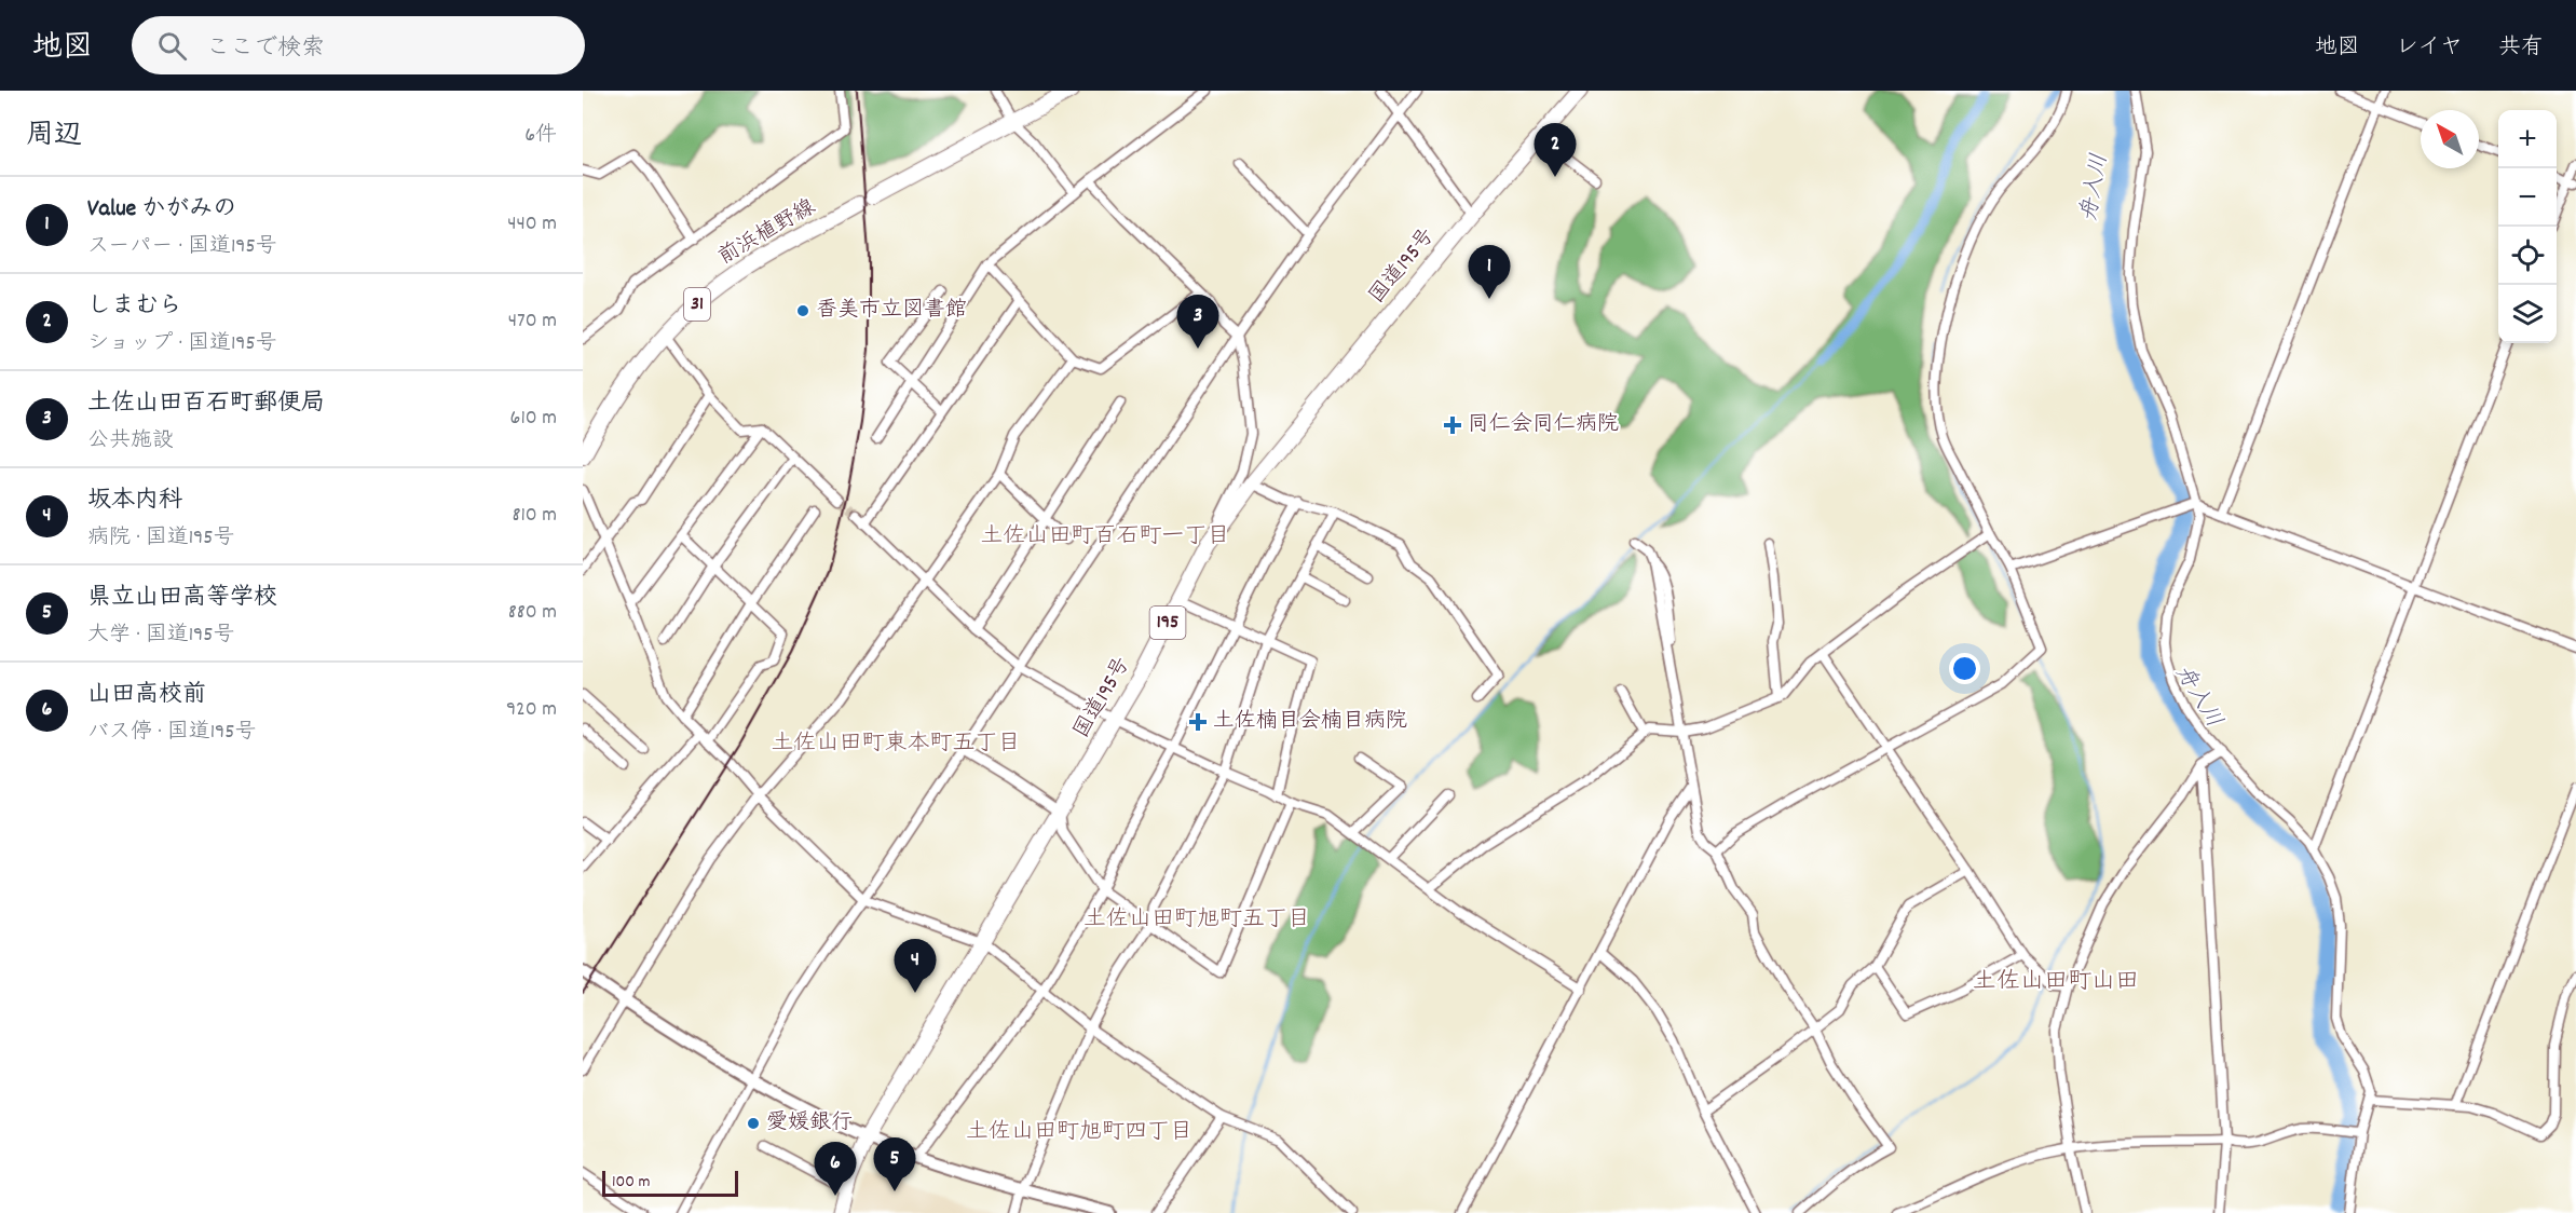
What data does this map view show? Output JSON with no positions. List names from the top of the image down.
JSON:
{
  "streets": {
    "main road": [
      "前浜植野線",
      "国道195号",
      "31",
      "195"
    ]
  },
  "districts": [
    "土佐山田町百石町一丁目",
    "土佐山田町東本町五丁目",
    "土佐山田町旭町五丁目",
    "土佐山田町山田",
    "土佐山田町旭町四丁目"
  ],
  "water": ["舟入川"],
  "places": {
    "other": ["香美市立図書館", "愛媛銀行"],
    "health": ["同仁会同仁病院", "土佐楠目会楠目病院"]
  },
  "scale_bar": "100 m",
  "north": "top left",
  "page": {
    "header": "地図",
    "search": "ここで検索",
    "nav": ["地図", "レイヤ", "共有"],
    "heading": ["周辺", "6件"],
    "map_buttons": ["+", "−"],
    "pins": [
      "2",
      "1",
      "3",
      "4",
      "5",
      "6"
    ],
    "list": [
      {
        "mark": "1",
        "name": "Value かがみの",
        "note": "スーパー · 国道195号",
        "value": "440 m"
      },
      {
        "mark": "2",
        "name": "しまむら",
        "note": "ショップ · 国道195号",
        "value": "470 m"
      },
      {
        "mark": "3",
        "name": "土佐山田百石町郵便局",
        "note": "公共施設",
        "value": "610 m"
      },
      {
        "mark": "4",
        "name": "坂本内科",
        "note": "病院 · 国道195号",
        "value": "810 m"
      },
      {
        "mark": "5",
        "name": "県立山田高等学校",
        "note": "大学 · 国道195号",
        "value": "880 m"
      },
      {
        "mark": "6",
        "name": "山田高校前",
        "note": "バス停 · 国道195号",
        "value": "920 m"
      }
    ],
    "scale": "100 m"
  }
}
